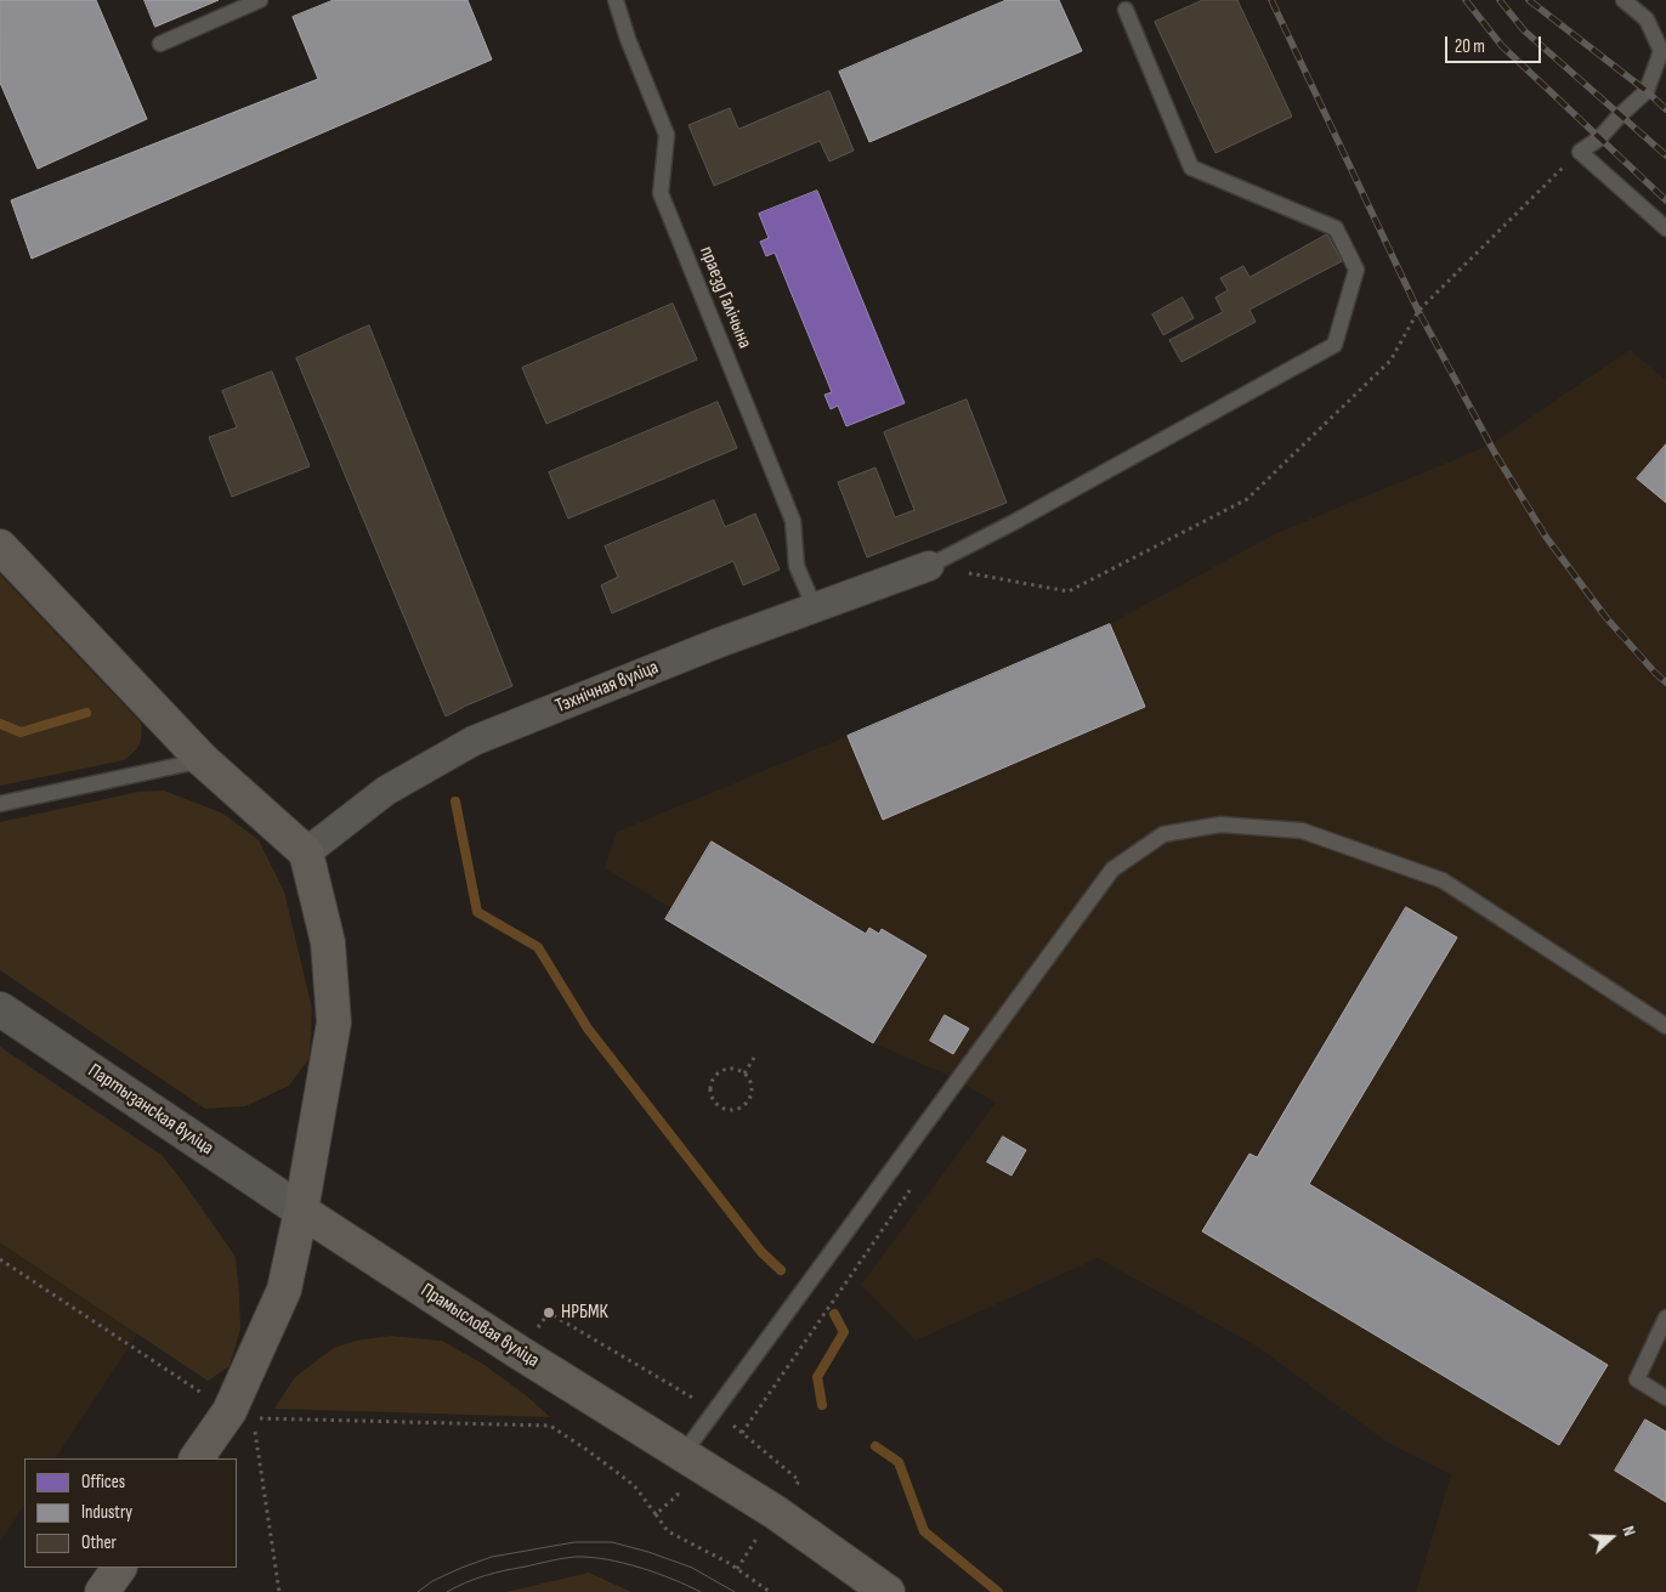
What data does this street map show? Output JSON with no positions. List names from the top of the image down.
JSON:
{
  "streets": {
    "main road": ["Прамысловая вуліца"],
    "street": ["Тэхнічная вуліца", "Партызанская вуліца"],
    "lane": ["праезд Галічына"]
  },
  "crossings": [
    ["праезд Галічына", "Тэхнічная вуліца"],
    ["Партызанская вуліца", "Прамысловая вуліца"]
  ],
  "places": ["НРБМК"],
  "legend": ["Offices", "Industry", "Other"],
  "scale_bar": "20 m",
  "north": "right"
}
